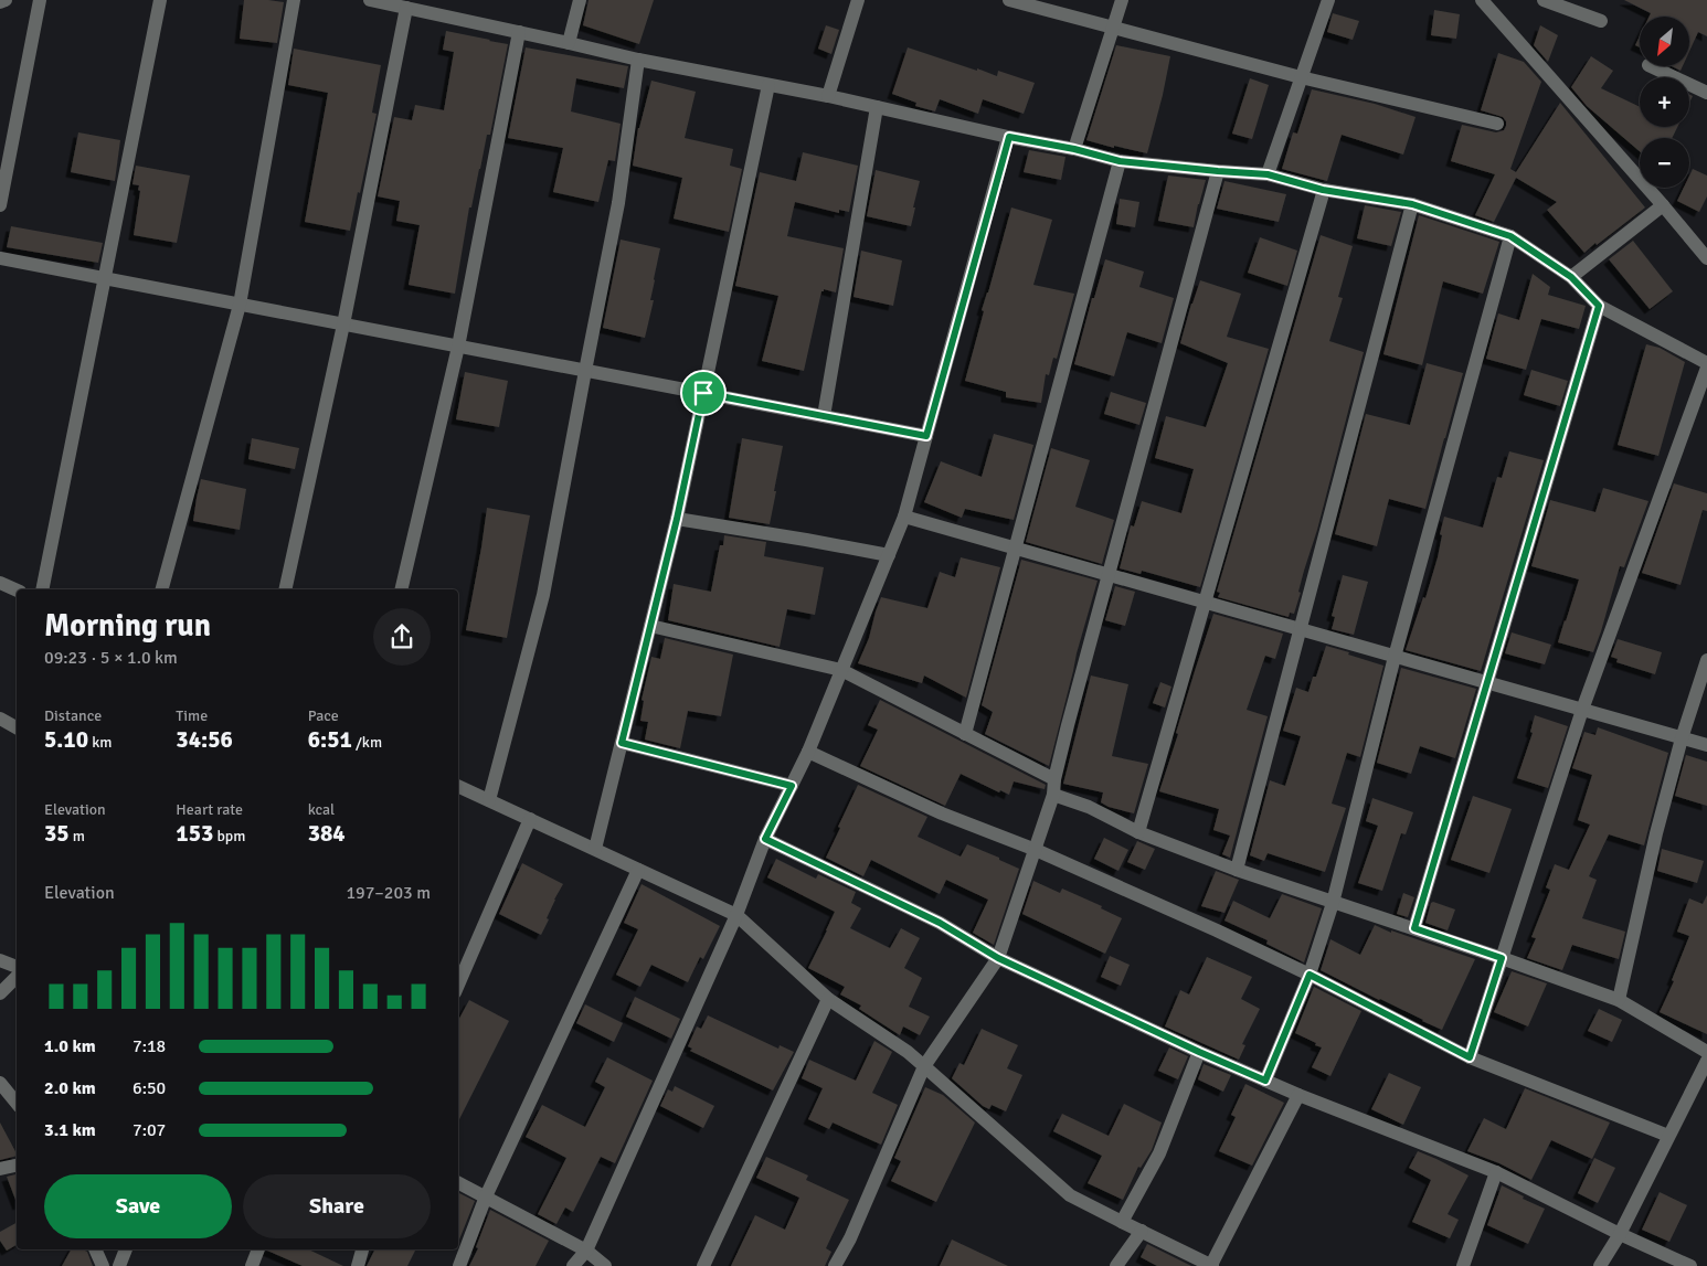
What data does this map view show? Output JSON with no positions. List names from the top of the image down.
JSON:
{
  "north": "bottom left",
  "page": {
    "map_buttons": ["+", "−"],
    "heading": ["Morning run", "09:23 · 5 × 1.0 km"],
    "stats": [
      ["Distance", "5.10 km"],
      ["Time", "34:56"],
      ["Pace", "6:51 /km"],
      ["Elevation", "35 m"],
      ["Heart rate", "153 bpm"],
      ["kcal", "384"]
    ],
    "chart": ["Elevation", "197–203 m"],
    "list": [
      {
        "name": "1.0 km",
        "note": "7:18"
      },
      {
        "name": "2.0 km",
        "note": "6:50"
      },
      {
        "name": "3.1 km",
        "note": "7:07"
      }
    ],
    "buttons": ["Save", "Share"]
  }
}
